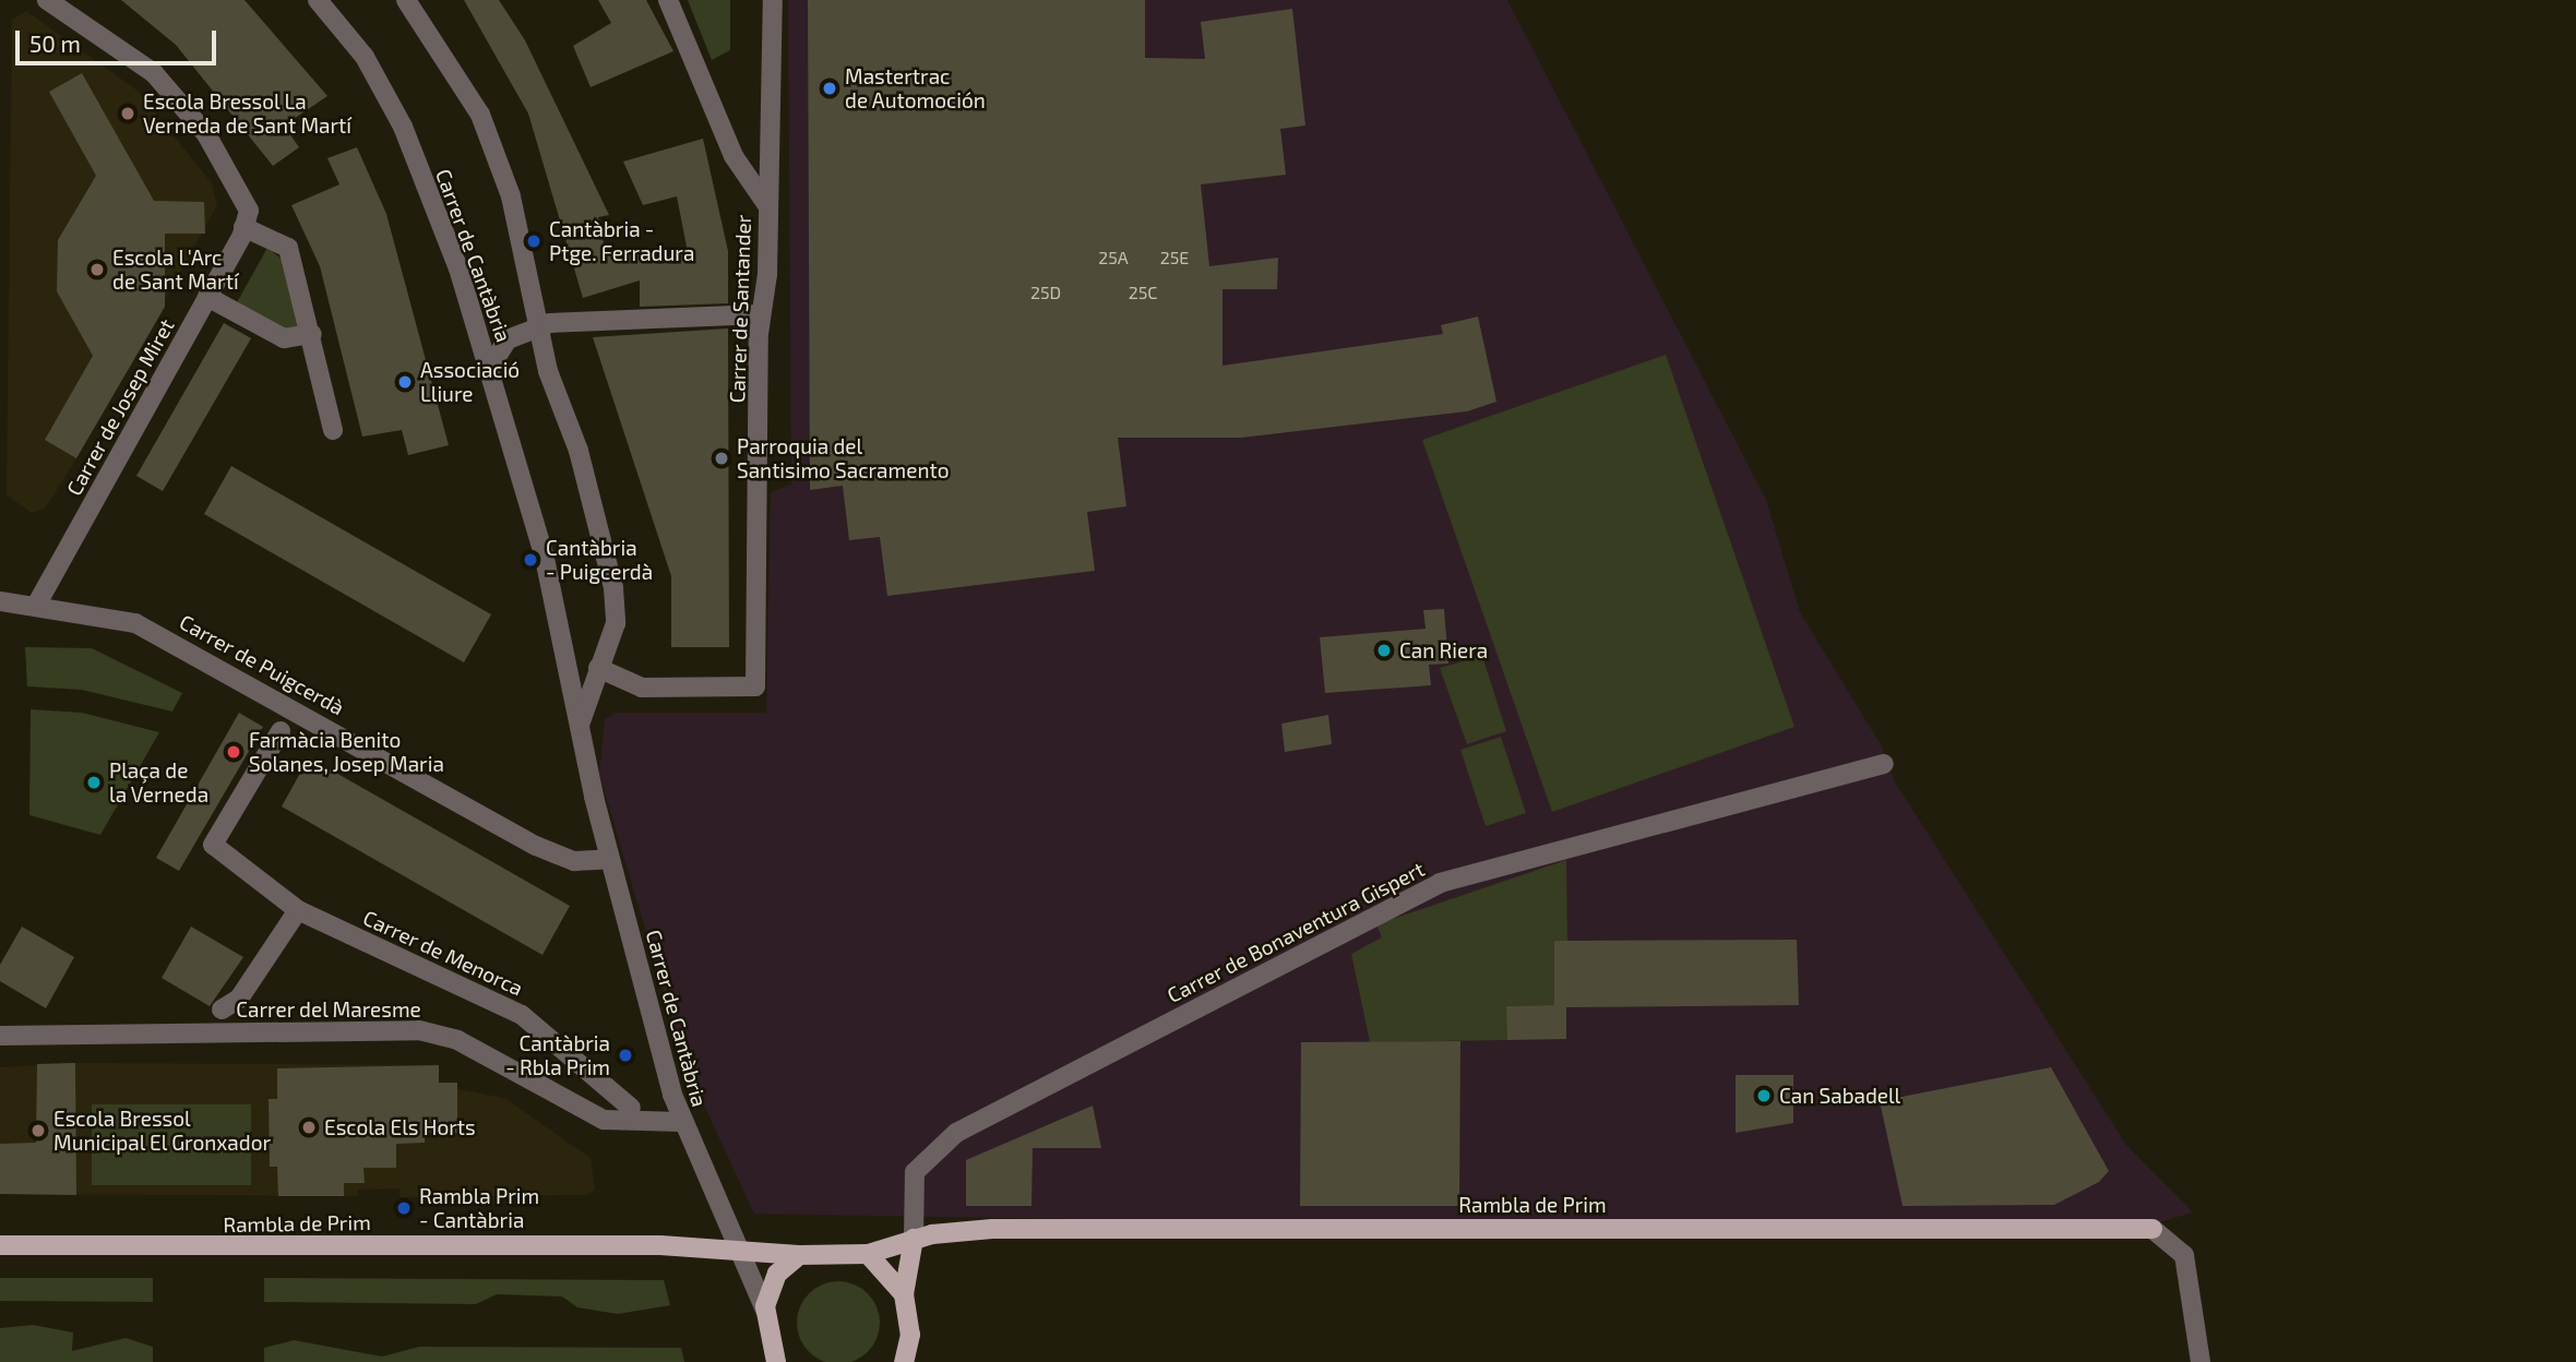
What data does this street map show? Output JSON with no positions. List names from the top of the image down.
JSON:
{
  "streets": {
    "main road": ["Rambla de Prim"],
    "street": [
      "Carrer de Cantàbria",
      "Carrer de Santander",
      "Carrer de Josep Miret",
      "Carrer de Puigcerdà",
      "Carrer de Bonaventura Gispert",
      "Carrer de Menorca",
      "Carrer del Maresme"
    ]
  },
  "crossings": [
    ["Carrer de Cantàbria", "Carrer de Santander"],
    ["Carrer de Cantàbria", "Carrer de Puigcerdà"],
    ["Carrer de Cantàbria", "Carrer del Maresme"],
    ["Carrer de Cantàbria", "Rambla de Prim"],
    ["Carrer de Josep Miret", "Carrer de Puigcerdà"],
    ["Carrer de Bonaventura Gispert", "Rambla de Prim"]
  ],
  "places": [
    "Mastertrac de Automoción",
    "Escola Bressol La Verneda de Sant Martí",
    "Cantàbria - Ptge. Ferradura",
    "Escola L'Arc de Sant Martí",
    "Associació Lliure",
    "Parroquia del Santisimo Sacramento",
    "Cantàbria - Puigcerdà",
    "Can Riera",
    "Farmàcia Benito Solanes, Josep Maria",
    "Plaça de la Verneda",
    "Cantàbria - Rbla Prim",
    "Can Sabadell",
    "Escola Els Horts",
    "Escola Bressol Municipal El Gronxador",
    "Rambla Prim - Cantàbria"
  ],
  "house_numbers": [
    "25A",
    "25E",
    "25D",
    "25C"
  ],
  "scale_bar": "50 m"
}
